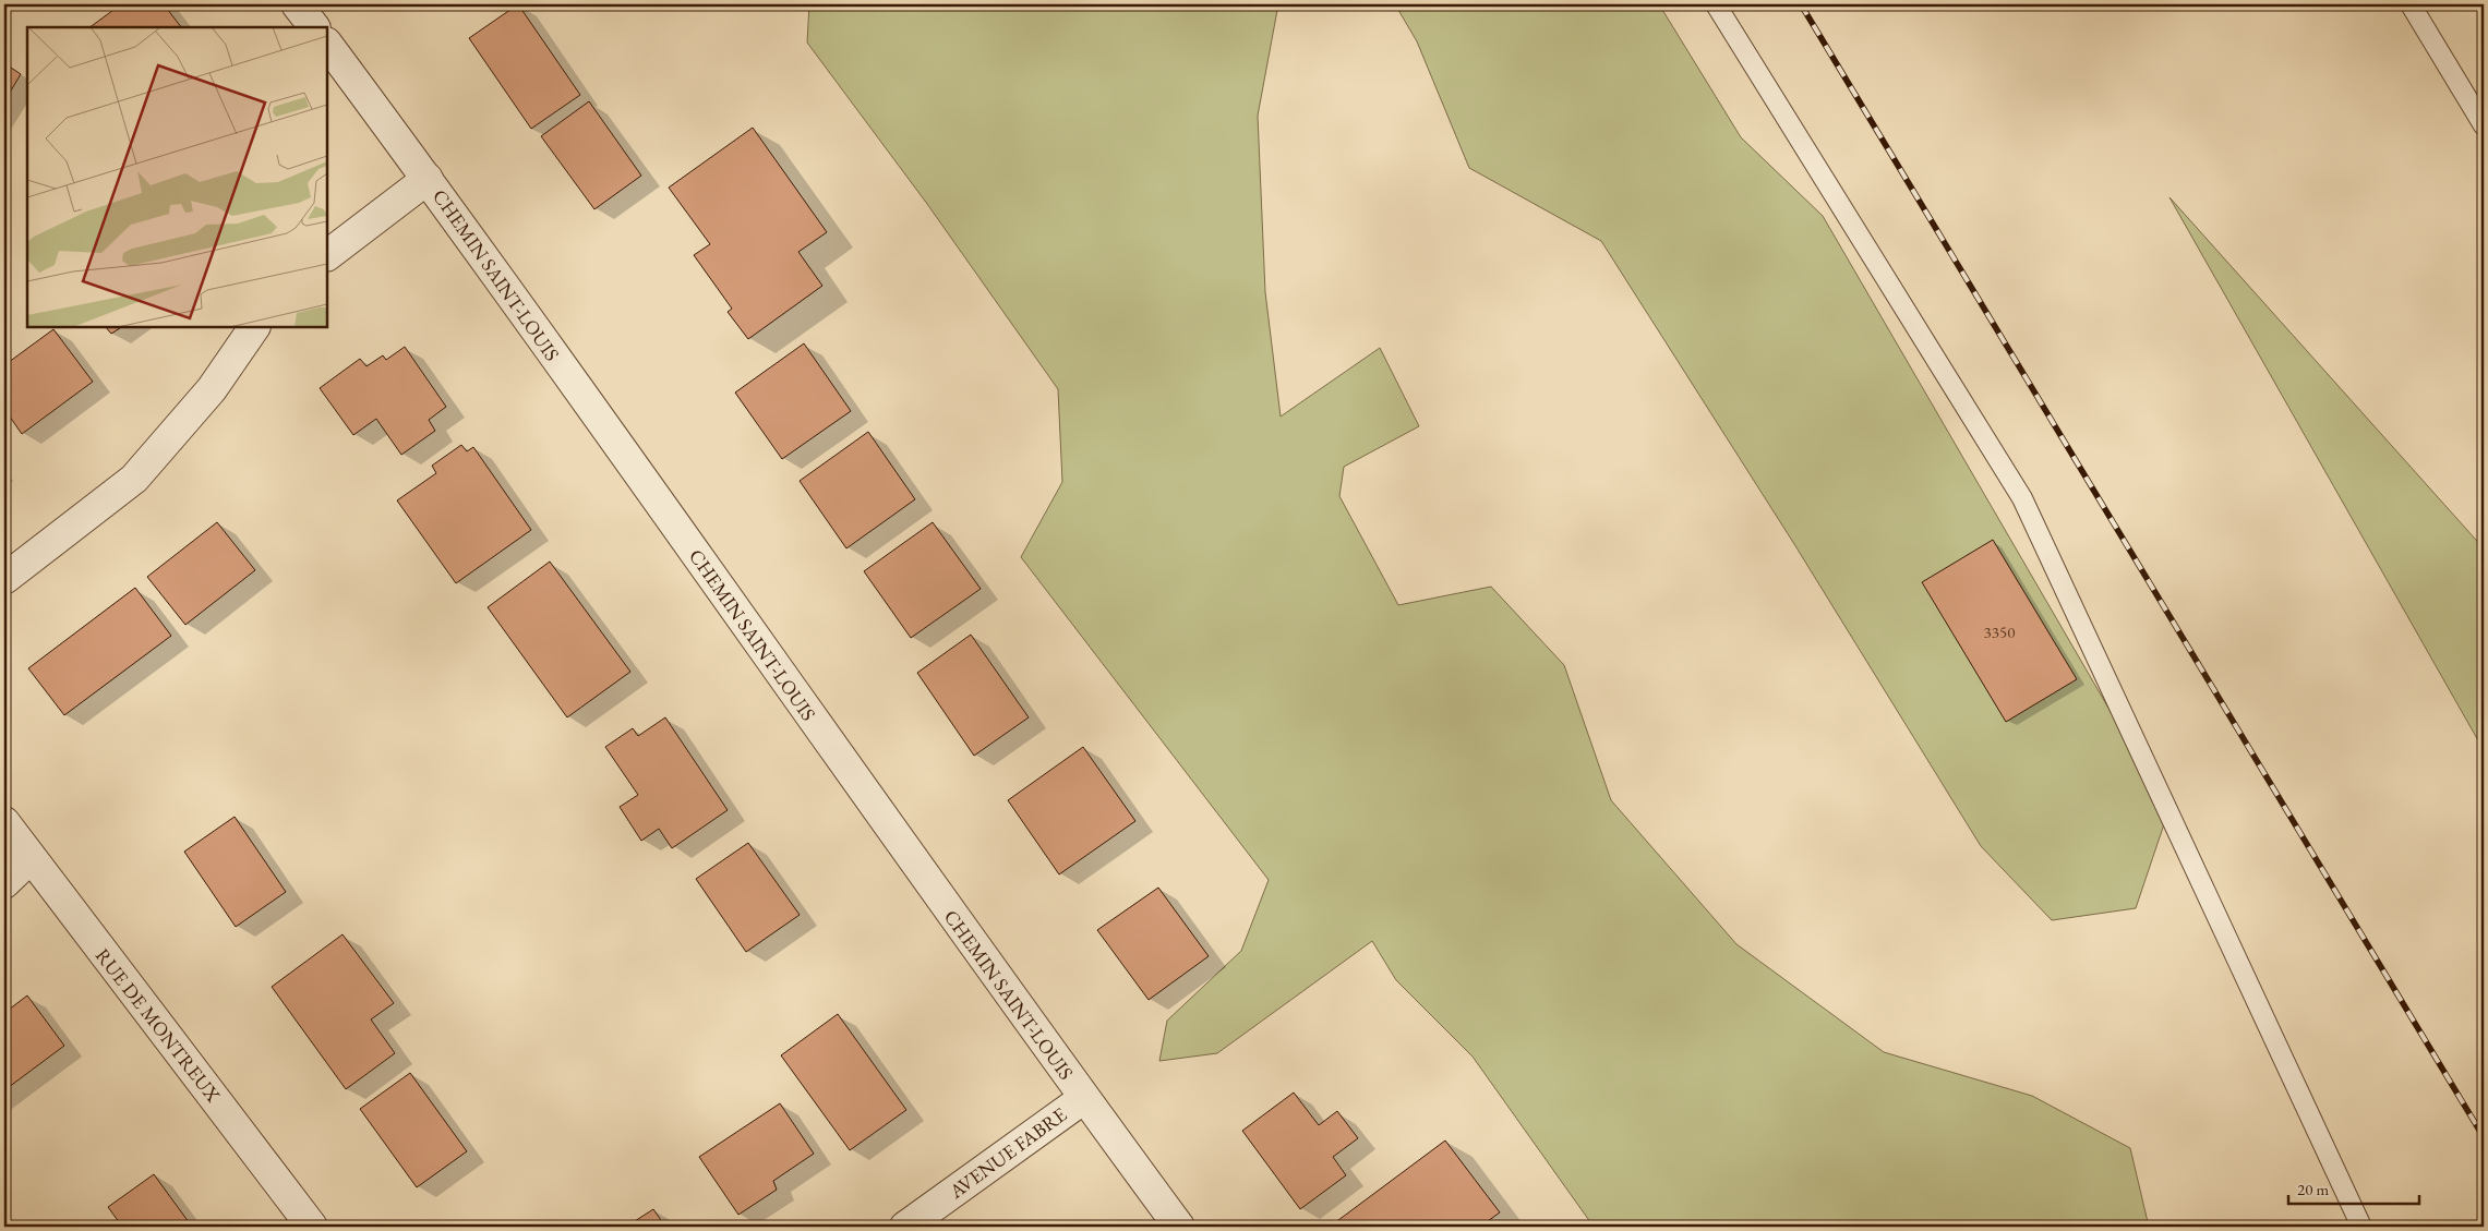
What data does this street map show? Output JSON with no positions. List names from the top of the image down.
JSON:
{
  "streets": {
    "street": ["CHEMIN SAINT-LOUIS", "RUE DE MONTREUX", "AVENUE FABRE"]
  },
  "crossings": [
    ["CHEMIN SAINT-LOUIS", "AVENUE FABRE"]
  ],
  "house_numbers": ["3350"],
  "scale_bar": "20 m"
}
